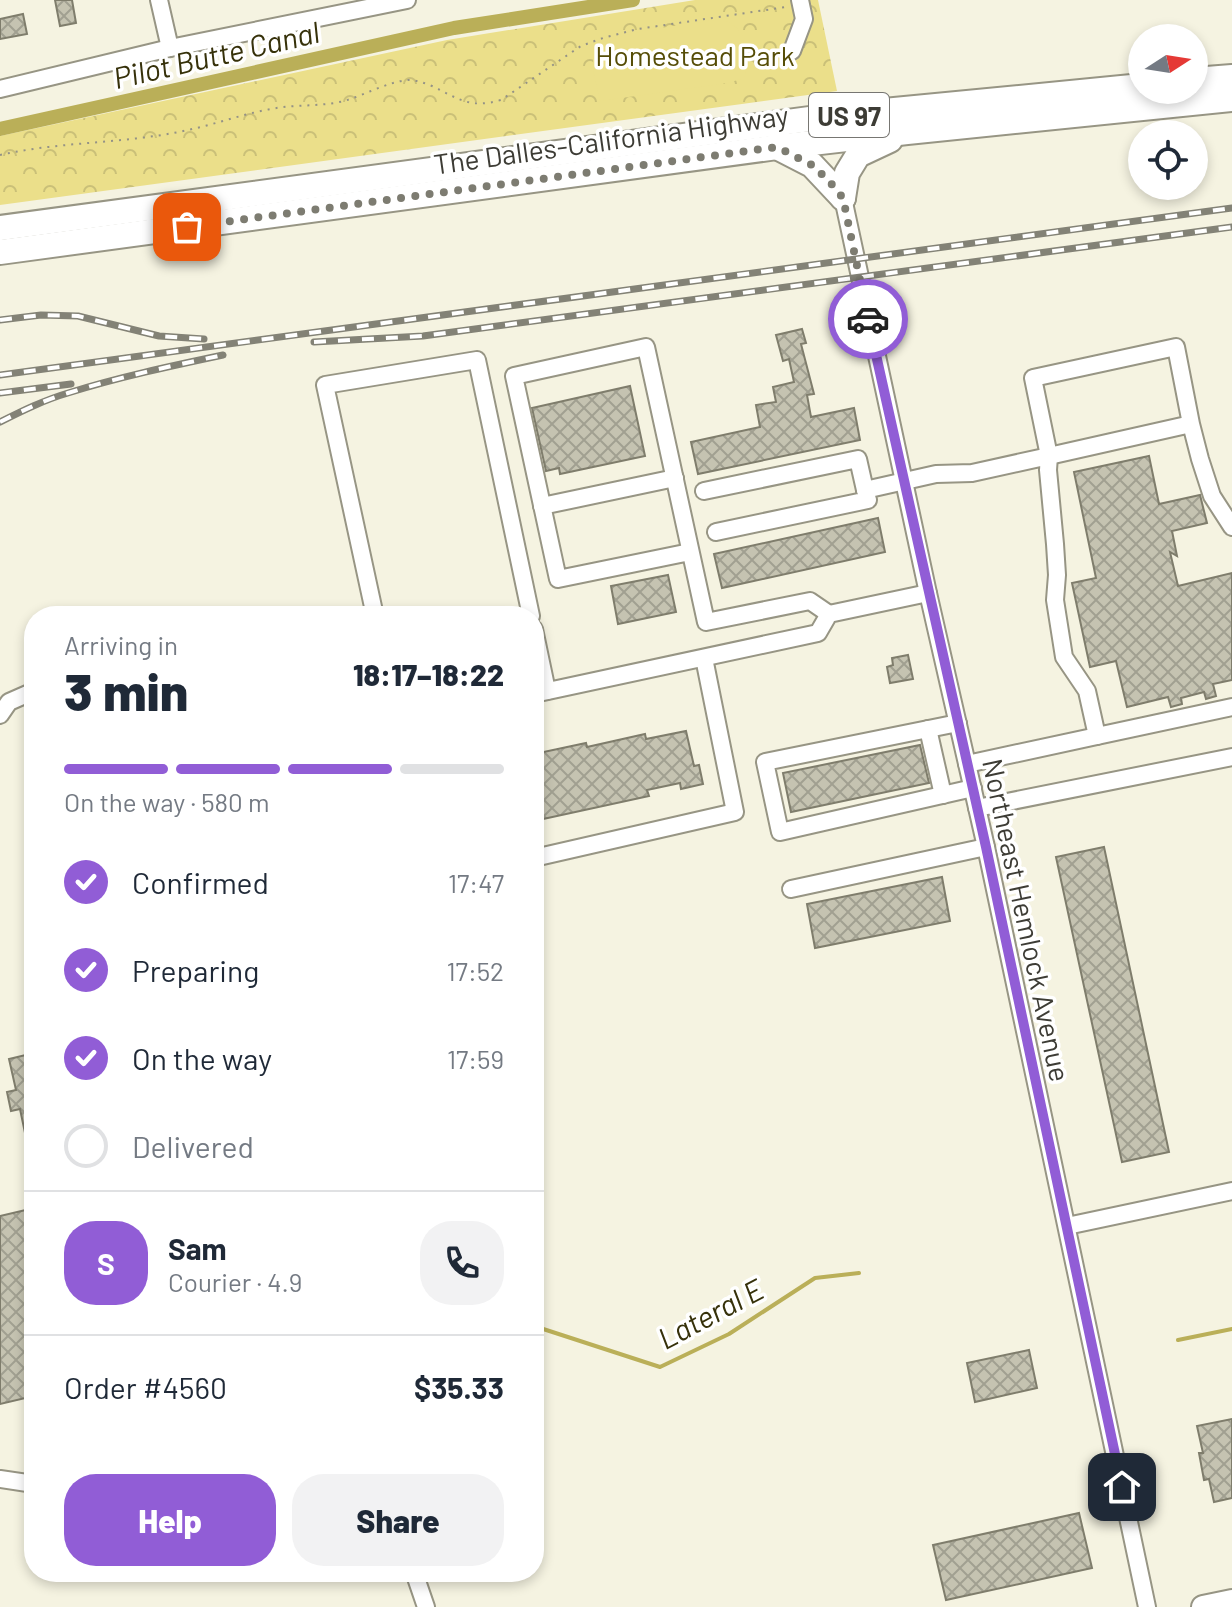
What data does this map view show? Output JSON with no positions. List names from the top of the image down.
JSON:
{
  "streets": {
    "highway": ["US 97", "The Dalles-California Highway"],
    "street": ["Northeast Hemlock Avenue"]
  },
  "water": ["Pilot Butte Canal", "Lateral E"],
  "parks": ["Homestead Park"],
  "north": "right",
  "page": {
    "heading": ["3 min", "Arriving in", "18:17–18:22"],
    "panel": [
      "Sam",
      "Courier · 4.9",
      "Order #4560",
      "$35.33"
    ],
    "bar": "On the way · 580 m",
    "list": [
      ["Confirmed", "17:47"],
      ["Preparing", "17:52"],
      ["On the way", "17:59"],
      "Delivered"
    ],
    "round": "S",
    "buttons": ["Help", "Share"]
  }
}
